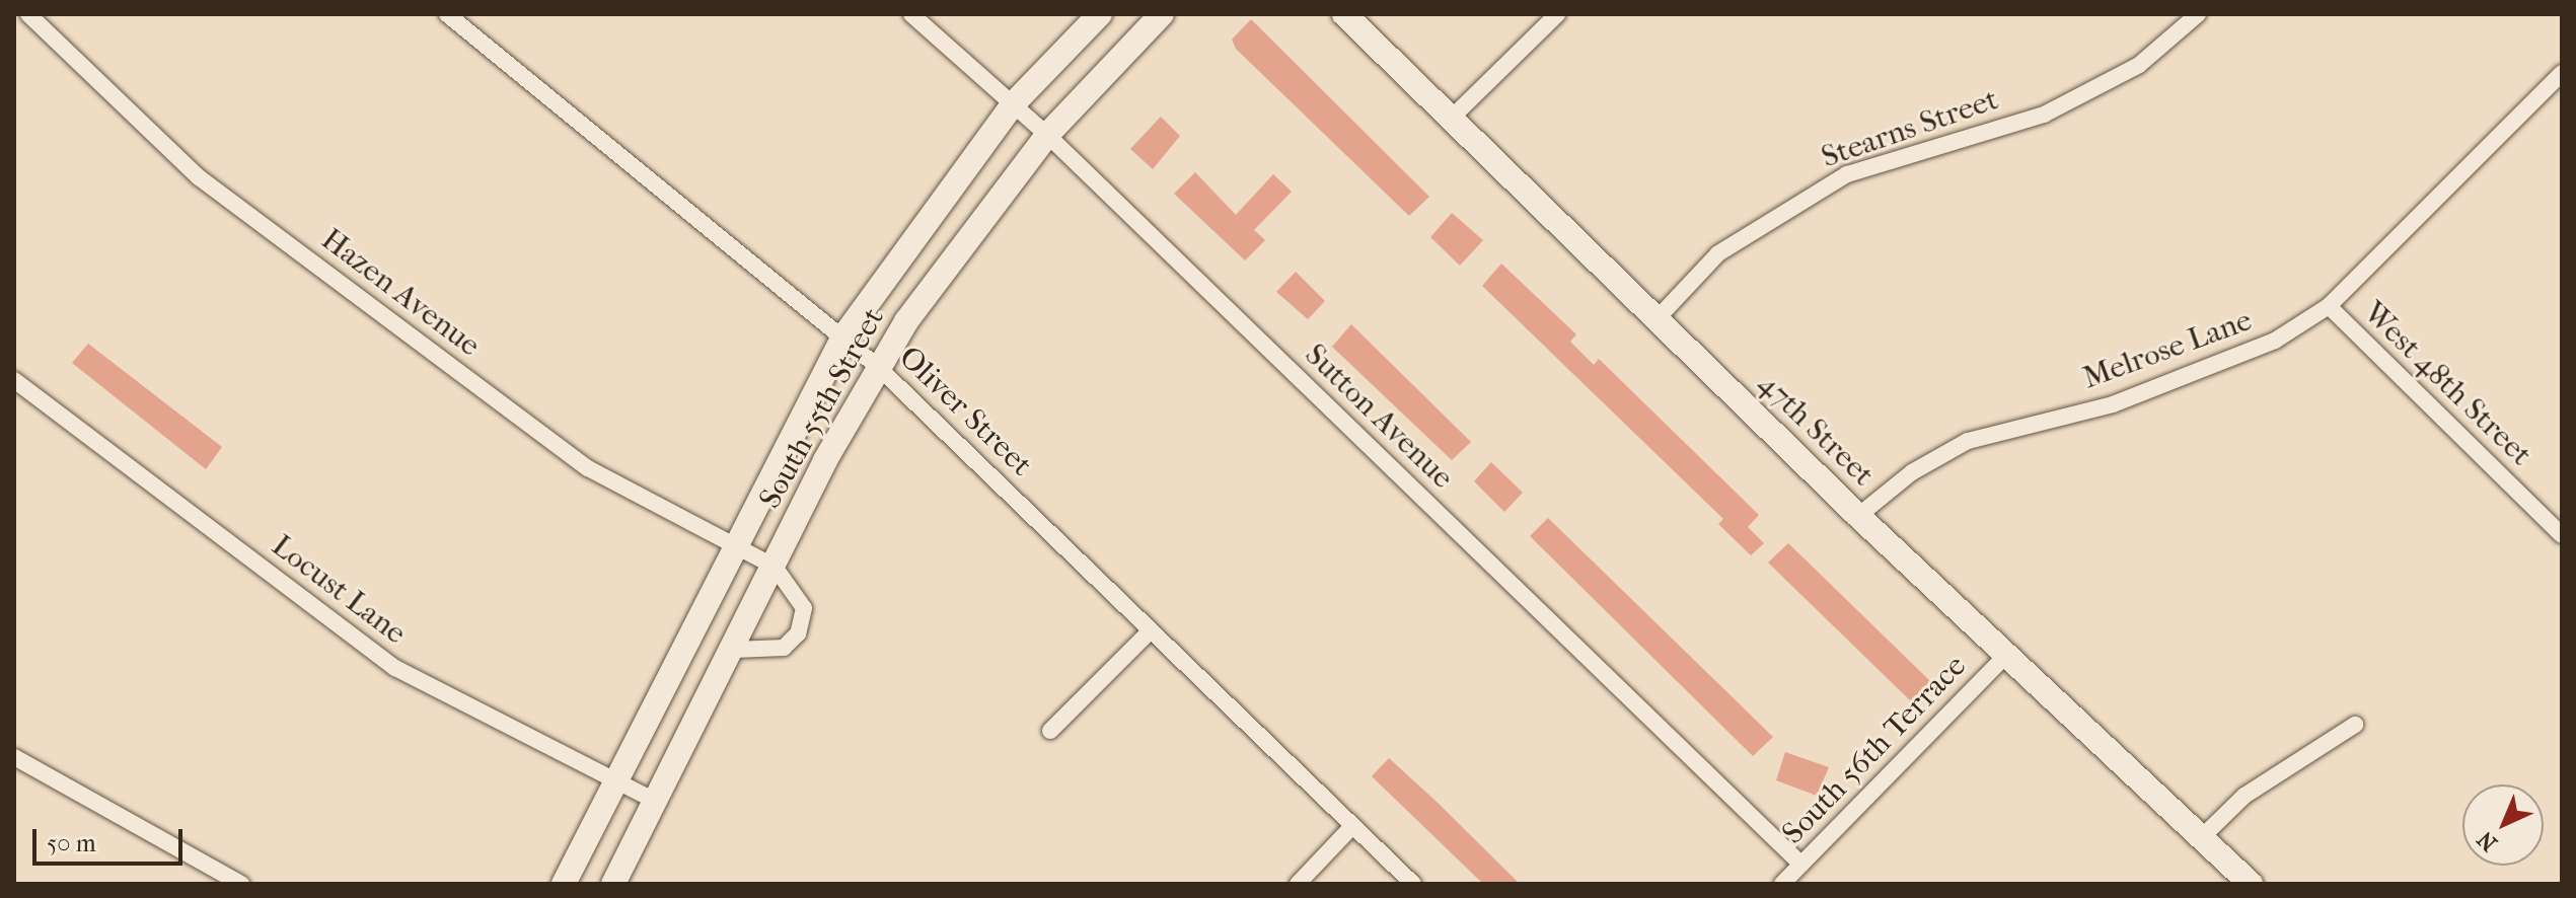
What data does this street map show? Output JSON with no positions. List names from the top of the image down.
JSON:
{
  "streets": {
    "street": [
      "Stearns Street",
      "Hazen Avenue",
      "Melrose Lane",
      "West 48th Street",
      "South 55th Street",
      "Oliver Street",
      "Sutton Avenue",
      "47th Street",
      "Locust Lane",
      "South 56th Terrace"
    ]
  },
  "crossings": [
    ["Stearns Street", "47th Street"],
    ["Hazen Avenue", "South 55th Street"],
    ["Melrose Lane", "West 48th Street"],
    ["Melrose Lane", "47th Street"],
    ["South 55th Street", "Oliver Street"],
    ["South 55th Street", "Sutton Avenue"],
    ["South 55th Street", "Locust Lane"],
    ["Sutton Avenue", "South 56th Terrace"],
    ["47th Street", "South 56th Terrace"]
  ],
  "scale_bar": "50 m",
  "north": "bottom left"
}
